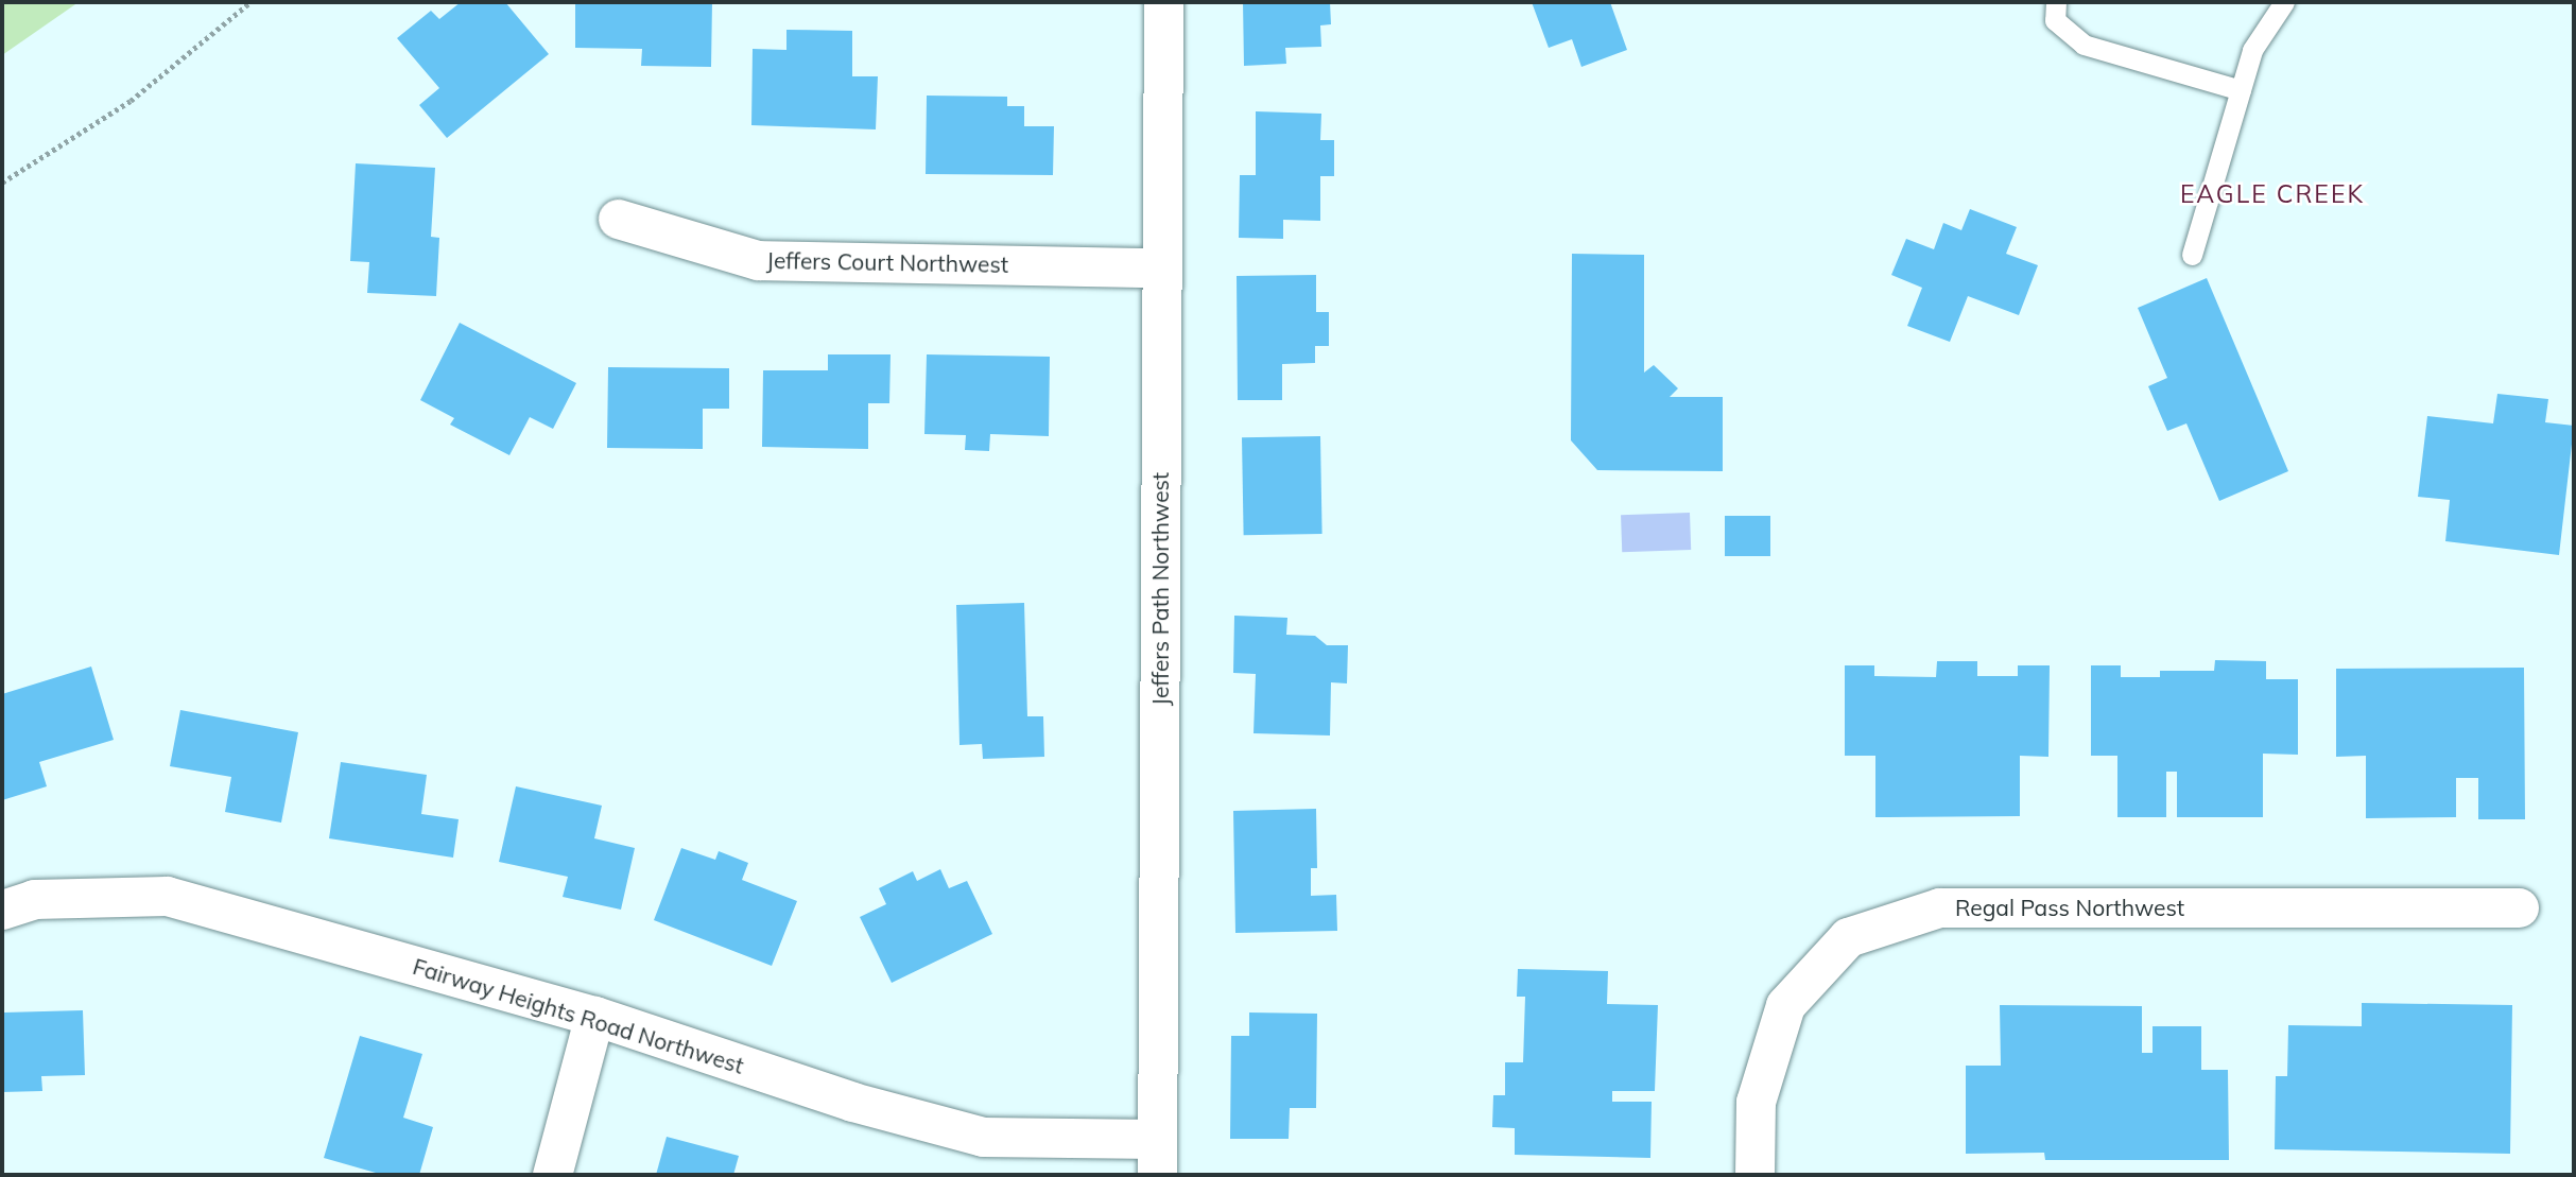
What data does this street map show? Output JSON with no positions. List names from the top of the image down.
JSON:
{
  "streets": {
    "street": [
      "Jeffers Court Northwest",
      "Jeffers Path Northwest",
      "Regal Pass Northwest",
      "Fairway Heights Road Northwest"
    ]
  },
  "crossings": [
    ["Jeffers Court Northwest", "Jeffers Path Northwest"],
    ["Jeffers Path Northwest", "Fairway Heights Road Northwest"]
  ],
  "districts": ["EAGLE CREEK"]
}
